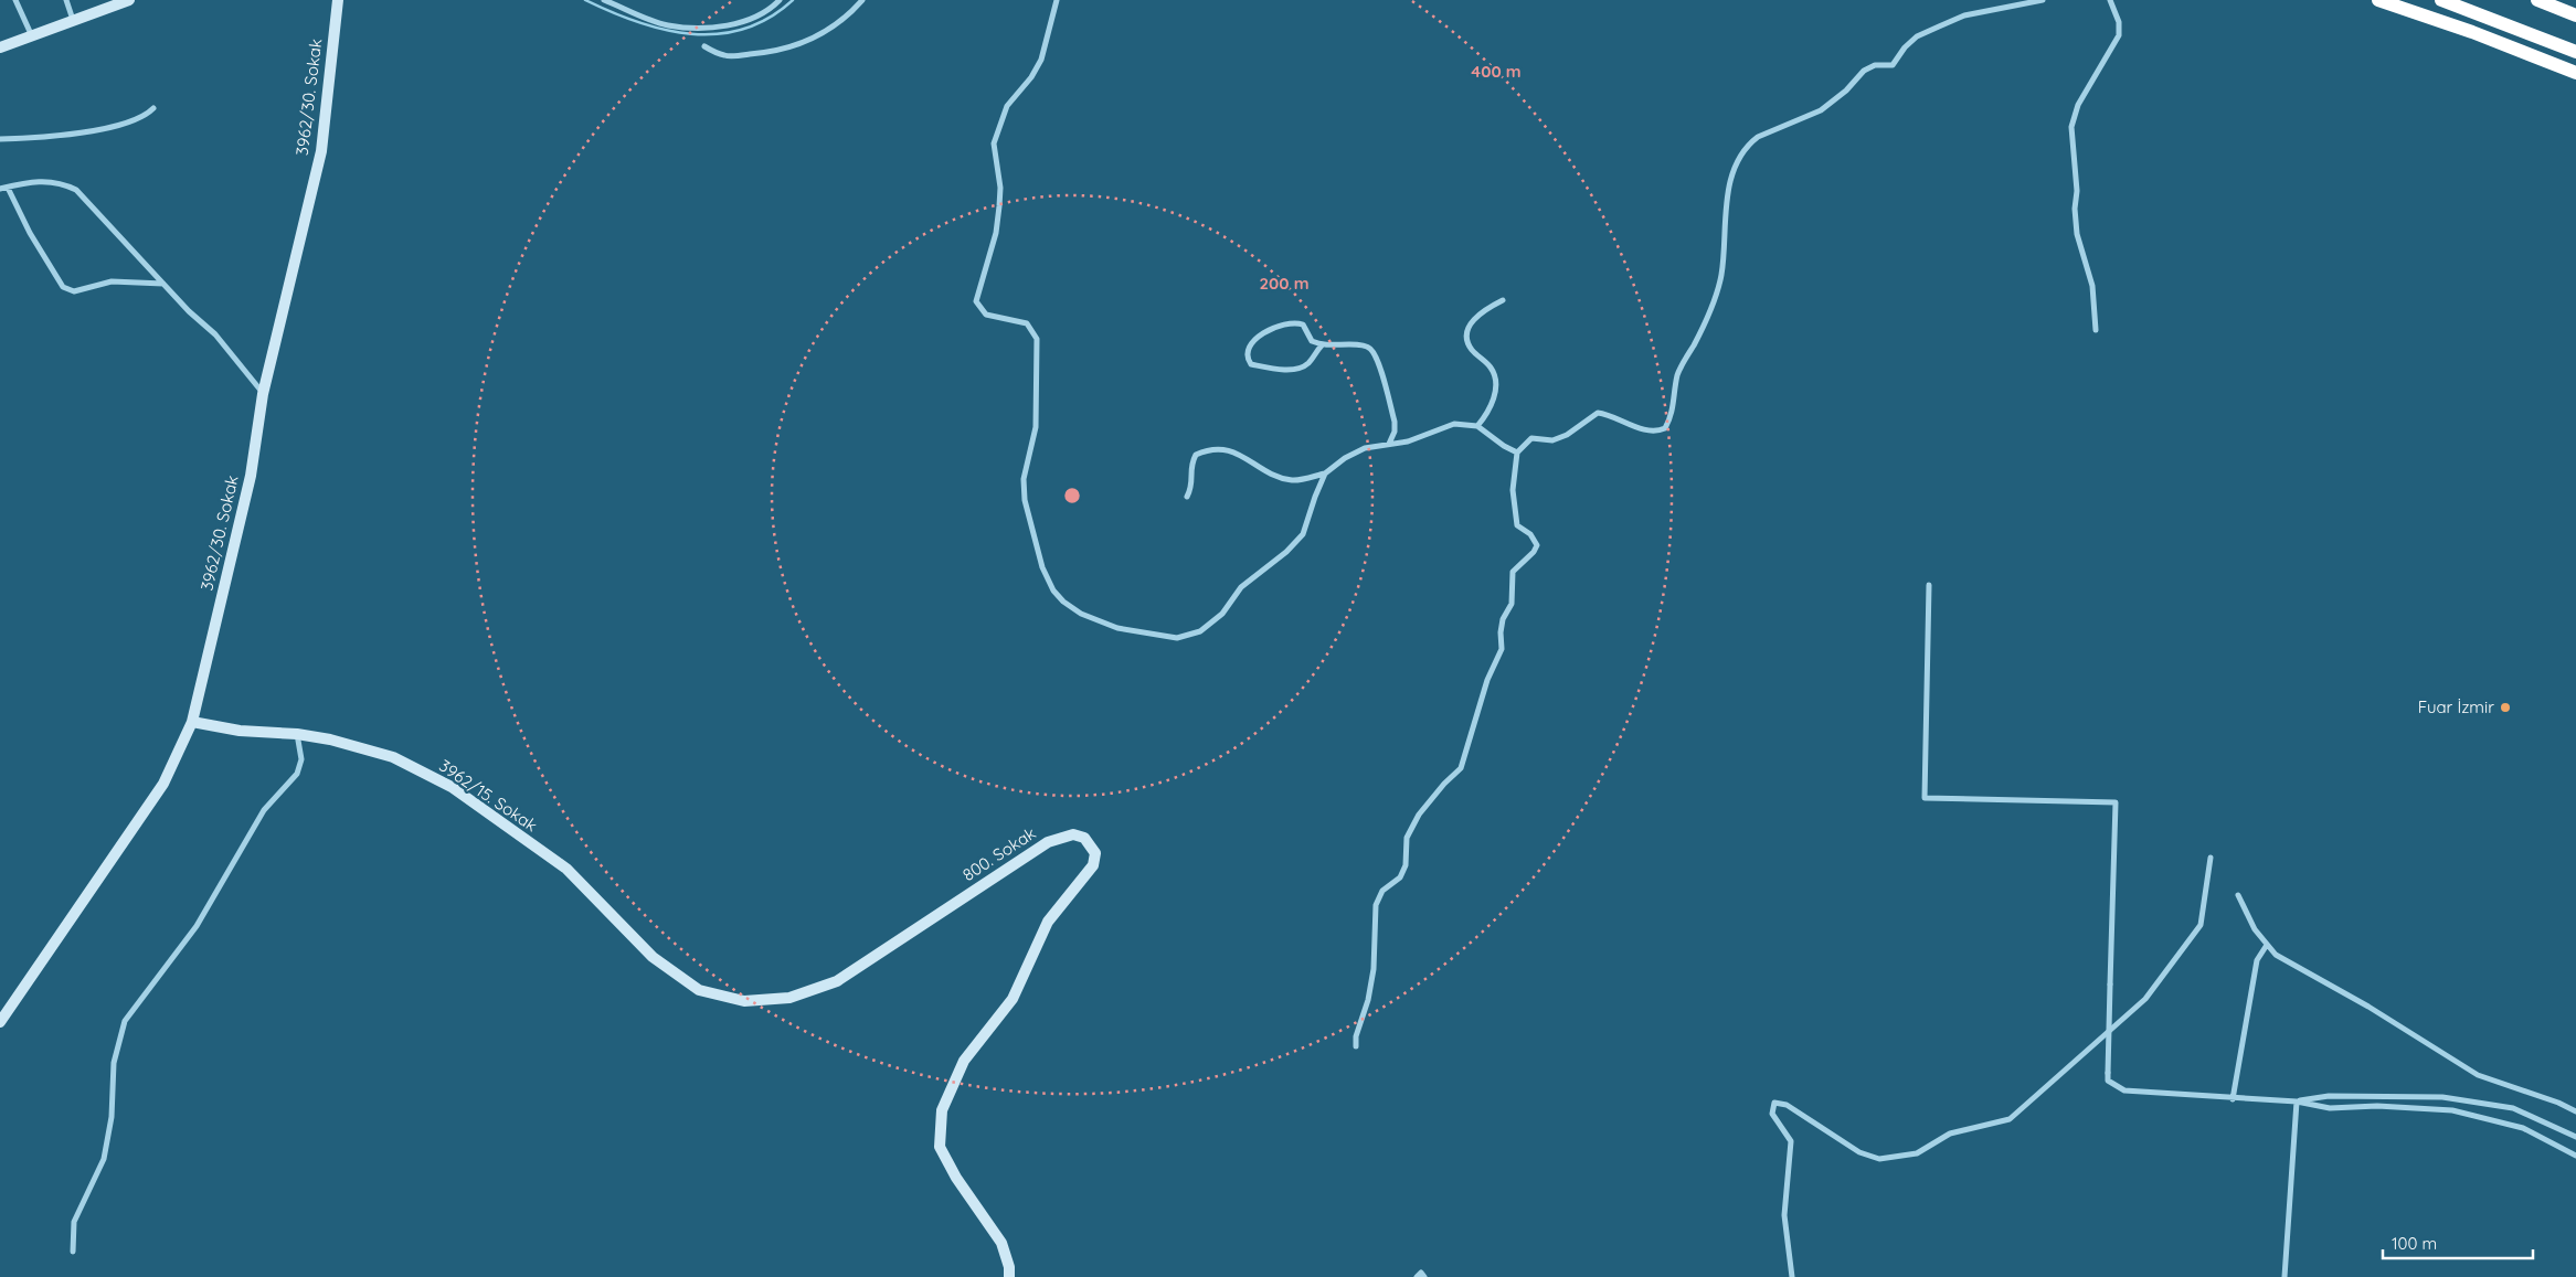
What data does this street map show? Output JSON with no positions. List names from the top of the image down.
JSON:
{
  "streets": {
    "main road": ["3962/30. Sokak", "3962/15. Sokak", "800. Sokak"]
  },
  "crossings": [
    ["3962/30. Sokak", "3962/15. Sokak"],
    ["3962/15. Sokak", "800. Sokak"]
  ],
  "places": ["Fuar İzmir"],
  "scale_bar": "100 m",
  "rings": ["400 m", "200 m"]
}
